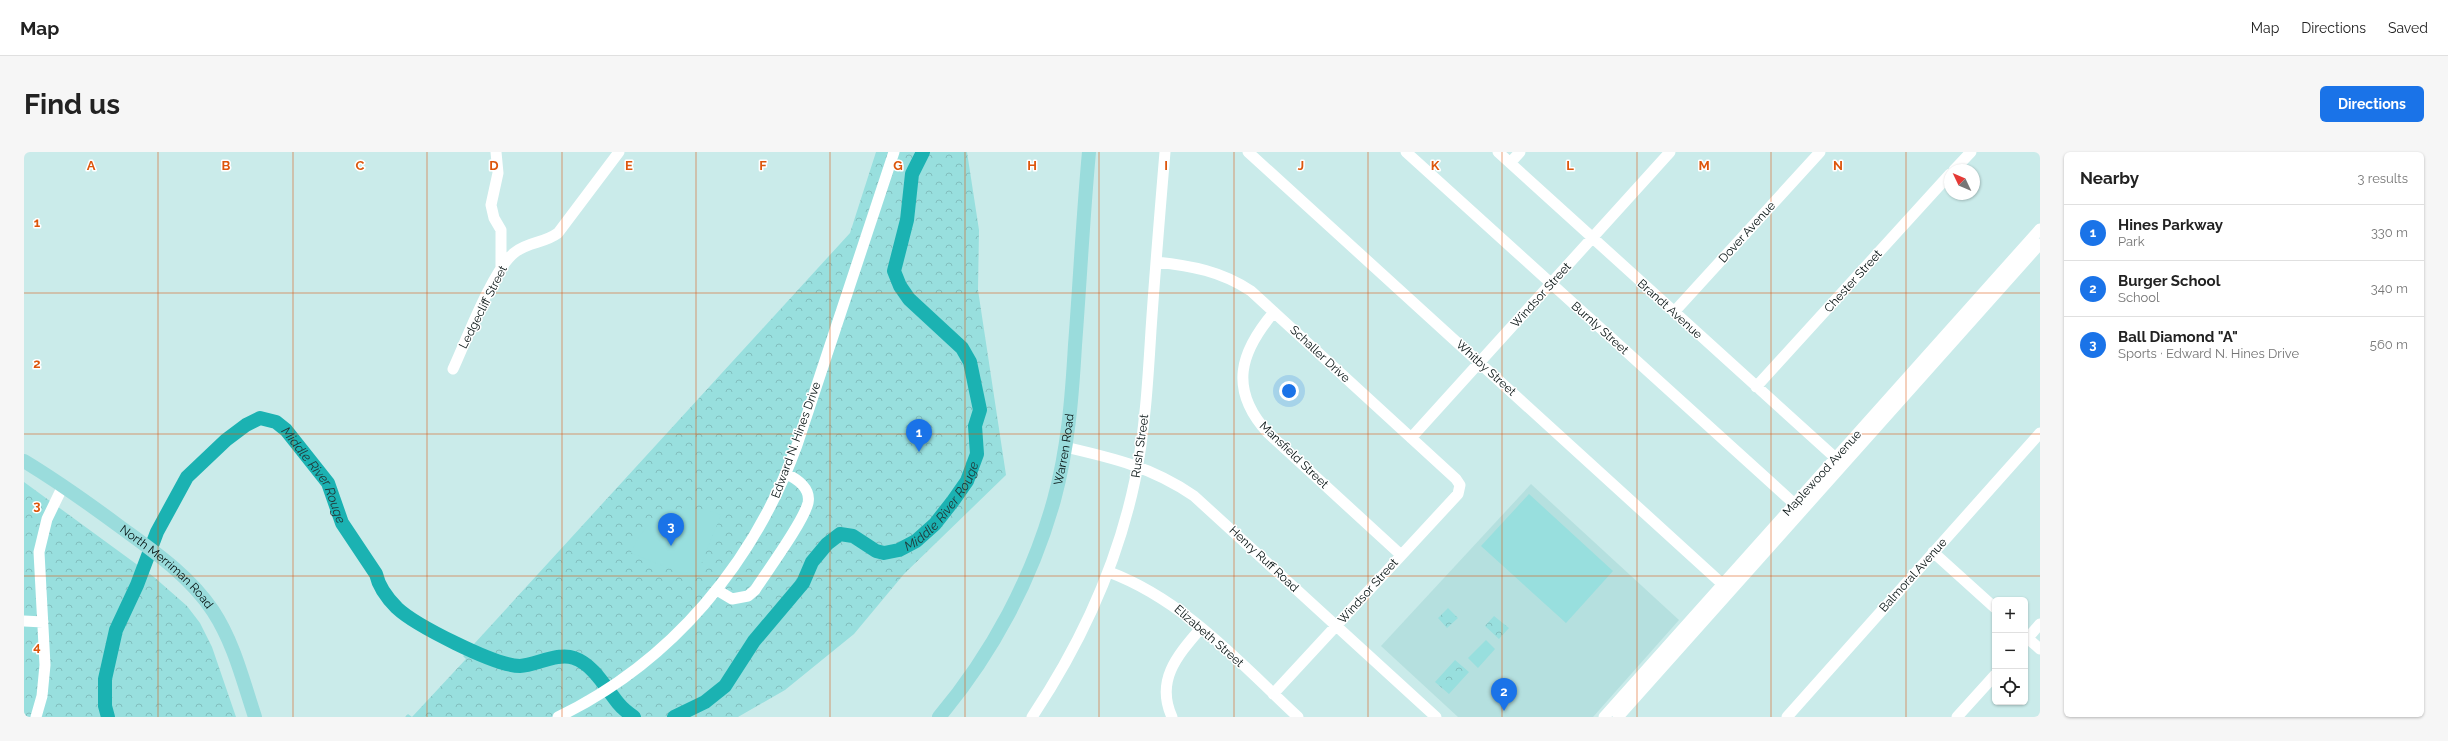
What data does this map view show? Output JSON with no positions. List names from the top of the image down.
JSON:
{
  "streets": {
    "main road": ["Warren Road", "North Merriman Road"],
    "street": [
      "Dover Avenue",
      "Chester Street",
      "Windsor Street",
      "Ledgecliff Street",
      "Brandt Avenue",
      "Burnly Street",
      "Schaller Drive",
      "Whitby Street",
      "Edward N. Hines Drive",
      "Rush Street",
      "Mansfield Street",
      "Maplewood Avenue",
      "Henry Ruff Road",
      "Balmoral Avenue",
      "Elizabeth Street"
    ]
  },
  "crossings": [
    ["Dover Avenue", "Brandt Avenue"],
    ["Chester Street", "Brandt Avenue"],
    ["Windsor Street", "Brandt Avenue"],
    ["Windsor Street", "Burnly Street"],
    ["Windsor Street", "Schaller Drive"],
    ["Windsor Street", "Whitby Street"],
    ["Windsor Street", "Mansfield Street"],
    ["Windsor Street", "Henry Ruff Road"],
    ["Windsor Street", "Elizabeth Street"],
    ["Brandt Avenue", "Maplewood Avenue"],
    ["Burnly Street", "Maplewood Avenue"],
    ["Schaller Drive", "Rush Street"],
    ["Schaller Drive", "Mansfield Street"],
    ["Whitby Street", "Maplewood Avenue"],
    ["Rush Street", "Henry Ruff Road"],
    ["Rush Street", "Elizabeth Street"],
    ["Warren Road", "Henry Ruff Road"]
  ],
  "water": ["Middle River Rouge"],
  "north": "top left",
  "page": {
    "header": "Map",
    "nav": ["Map", "Directions", "Saved"],
    "buttons": "Directions",
    "title": "Find us",
    "heading": ["Nearby", "3 results"],
    "list": [
      {
        "mark": "1",
        "name": "Hines Parkway",
        "note": "Park",
        "value": "330 m"
      },
      {
        "mark": "2",
        "name": "Burger School",
        "note": "School",
        "value": "340 m"
      },
      {
        "mark": "3",
        "name": "Ball Diamond \"A\"",
        "note": "Sports · Edward N. Hines Drive",
        "value": "560 m"
      }
    ],
    "pins": ["1", "3", "2"],
    "map_buttons": ["+", "−"]
  },
  "grid": {
    "columns": [
      "A",
      "B",
      "C",
      "D",
      "E",
      "F",
      "G",
      "H",
      "I",
      "J",
      "K",
      "L",
      "M",
      "N"
    ],
    "rows": [
      "1",
      "2",
      "3",
      "4"
    ]
  }
}
